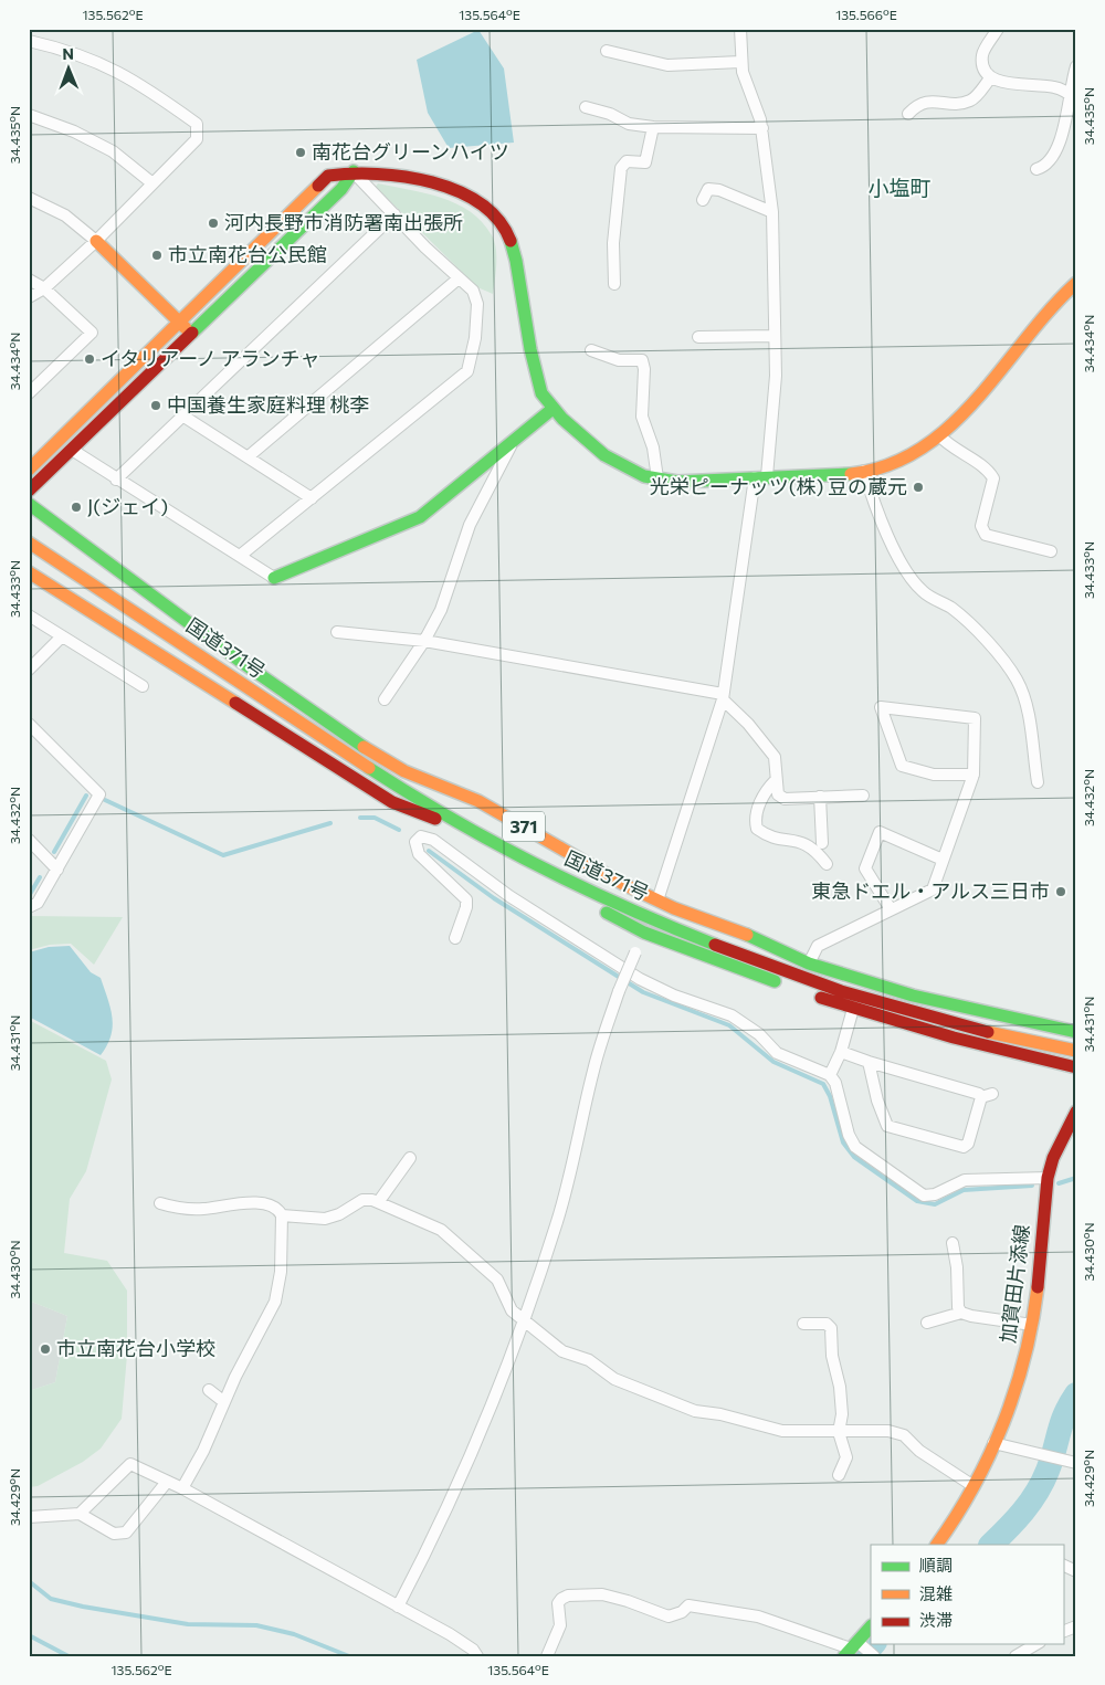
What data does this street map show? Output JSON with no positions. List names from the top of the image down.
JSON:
{
  "streets": {
    "main road": ["国道371号", "371", "加賀田片添線"]
  },
  "crossings": [
    ["国道371号", "371"]
  ],
  "districts": ["小塩町"],
  "places": [
    "南花台グリーンハイツ",
    "河内長野市消防署南出張所",
    "市立南花台公民館",
    "イタリアーノ アランチャ",
    "中国養生家庭料理 桃李",
    "光栄ピーナッツ(株) 豆の蔵元",
    "J(ジェイ)",
    "東急ドエル・アルス三日市",
    "市立南花台小学校"
  ],
  "legend": ["順調", "混雑", "渋滞"],
  "north": "top",
  "coordinates": [
    "135.562°E",
    "135.564°E",
    "135.566°E",
    "34.435°N",
    "34.434°N",
    "34.433°N",
    "34.432°N",
    "34.431°N",
    "34.430°N",
    "34.429°N"
  ]
}
